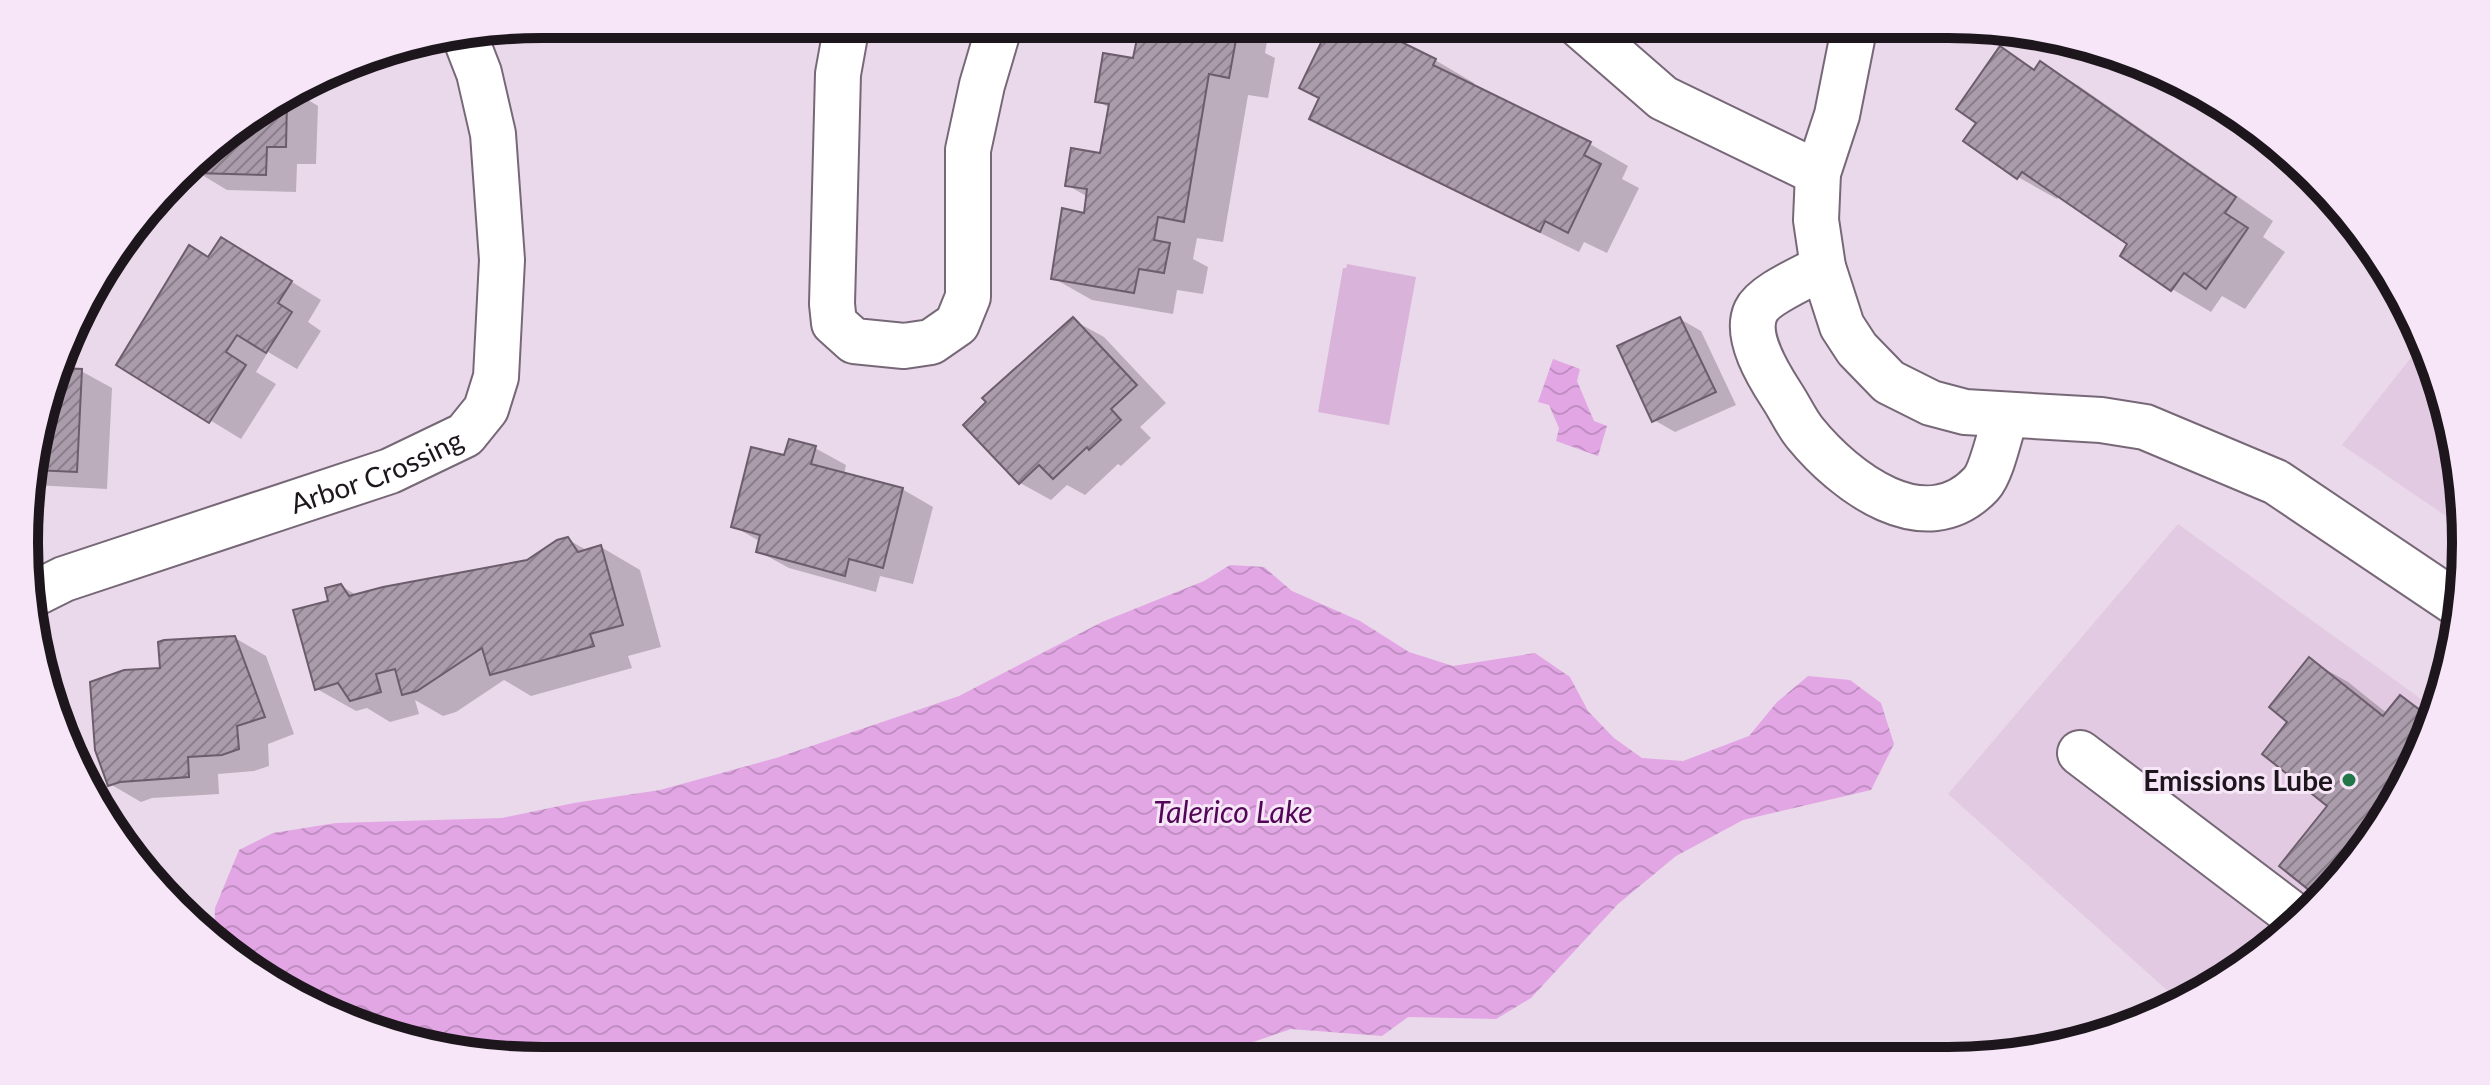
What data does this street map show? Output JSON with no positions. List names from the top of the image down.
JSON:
{
  "streets": {
    "street": ["Arbor Crossing"]
  },
  "water": ["Talerico Lake"],
  "places": ["Emissions Lube"]
}
